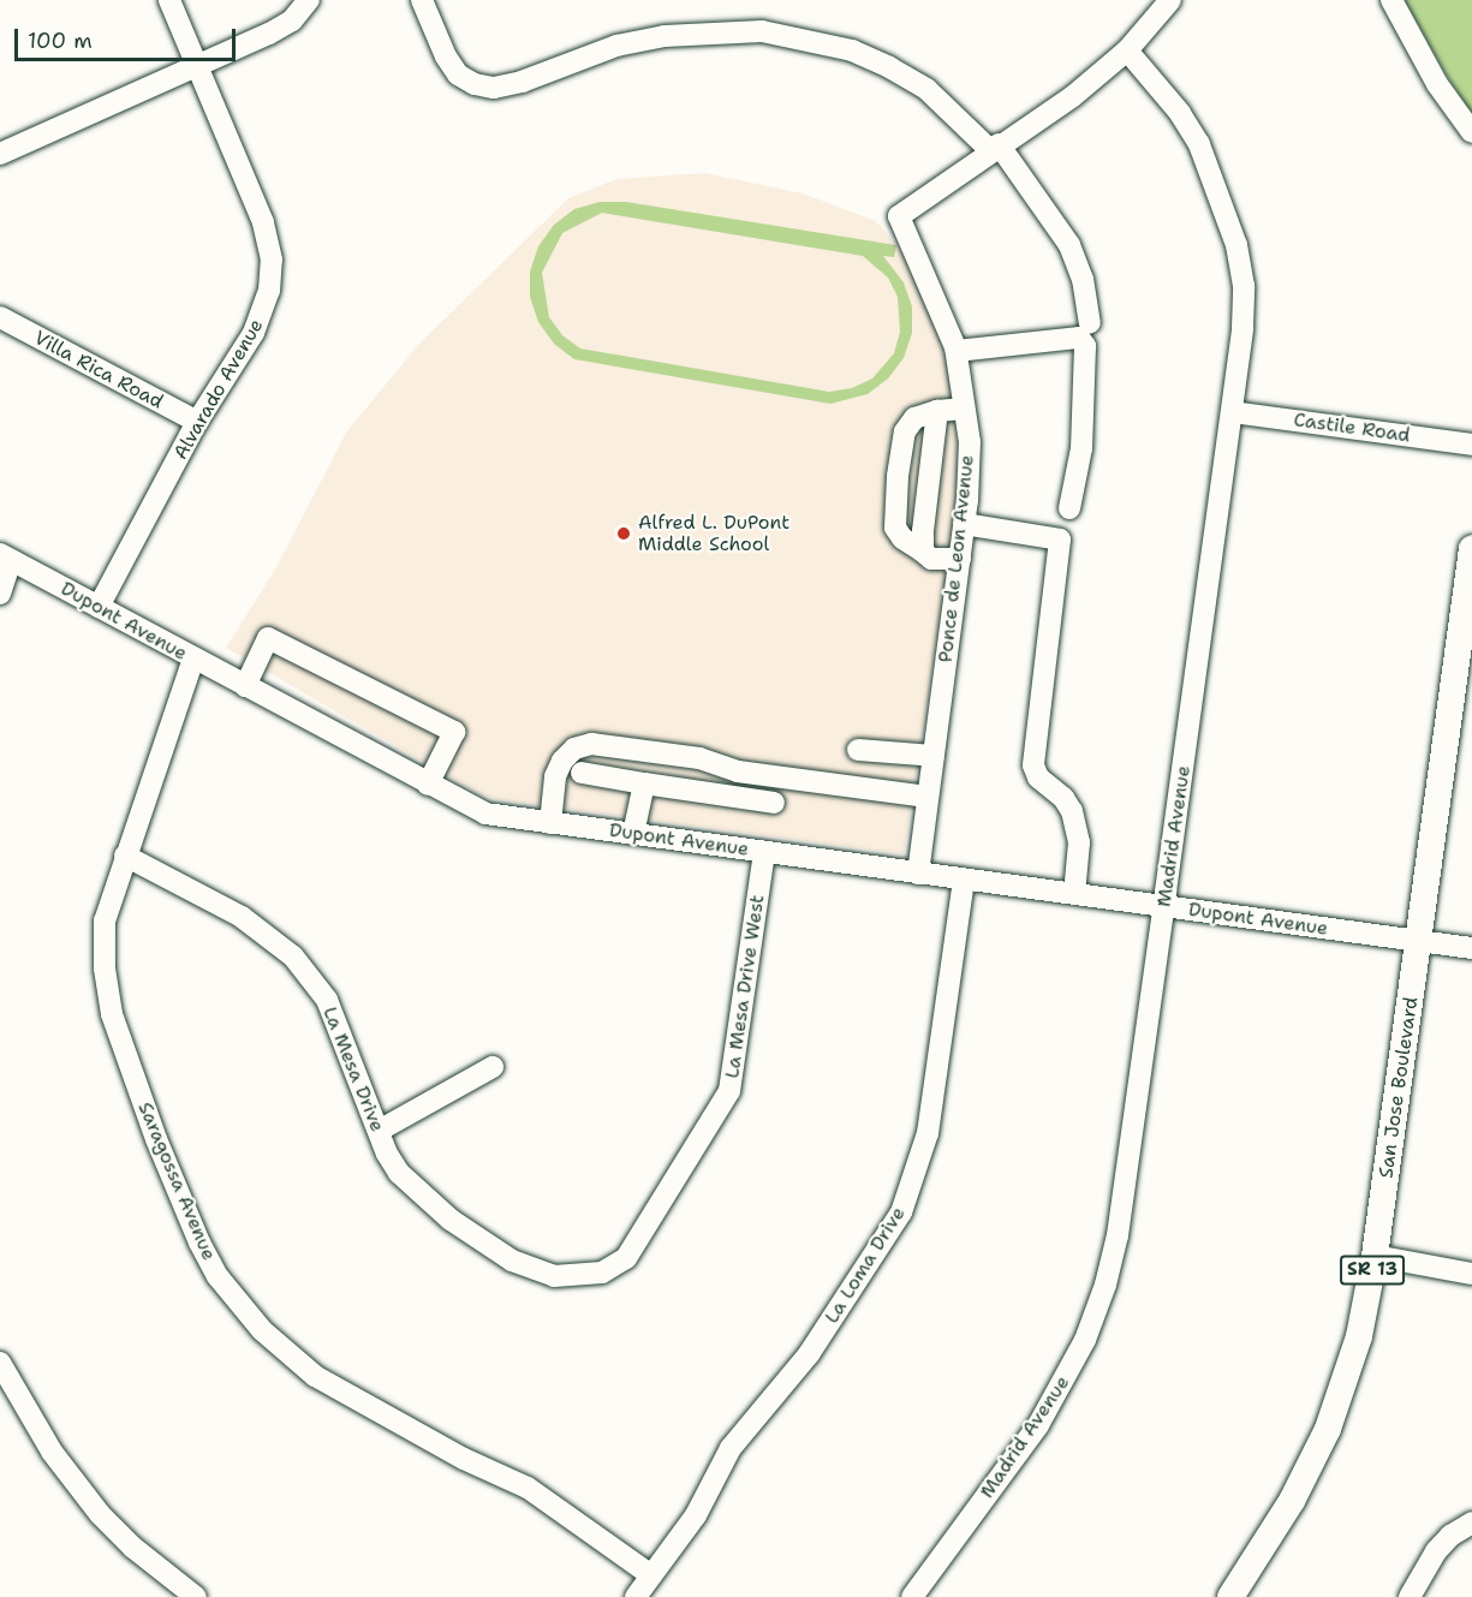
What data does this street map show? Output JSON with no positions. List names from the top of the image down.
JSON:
{
  "streets": {
    "main road": ["San Jose Boulevard", "SR 13"],
    "street": [
      "Villa Rica Road",
      "Alvarado Avenue",
      "Castile Road",
      "Ponce de Leon Avenue",
      "Dupont Avenue",
      "Madrid Avenue",
      "La Mesa Drive West",
      "La Mesa Drive",
      "Saragossa Avenue",
      "La Loma Drive"
    ]
  },
  "crossings": [
    ["Villa Rica Road", "Alvarado Avenue"],
    ["Alvarado Avenue", "Dupont Avenue"],
    ["Castile Road", "Madrid Avenue"],
    ["Ponce de Leon Avenue", "Dupont Avenue"],
    ["Ponce de Leon Avenue", "Madrid Avenue"],
    ["Dupont Avenue", "Madrid Avenue"],
    ["Dupont Avenue", "La Mesa Drive West"],
    ["Dupont Avenue", "San Jose Boulevard"],
    ["Dupont Avenue", "Saragossa Avenue"],
    ["Dupont Avenue", "La Loma Drive"],
    ["La Mesa Drive West", "La Mesa Drive"],
    ["La Mesa Drive", "Saragossa Avenue"],
    ["Saragossa Avenue", "La Loma Drive"]
  ],
  "places": ["Alfred L. DuPont Middle School"],
  "scale_bar": "100 m"
}
